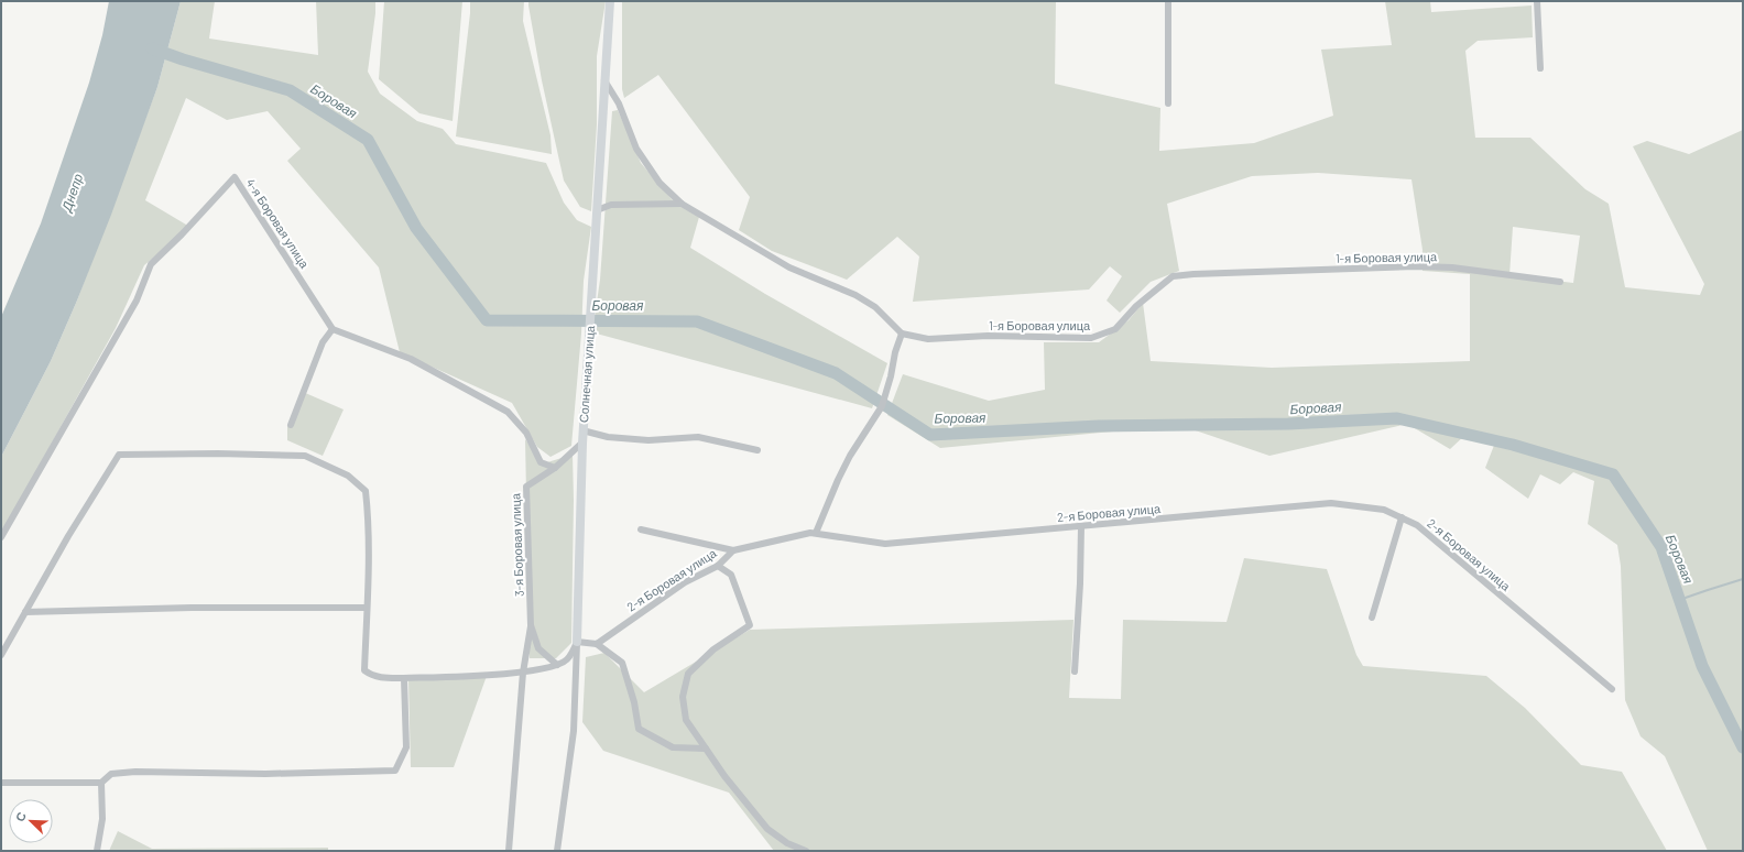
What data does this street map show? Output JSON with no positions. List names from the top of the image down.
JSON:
{
  "streets": {
    "street": [
      "4-я Боровая улица",
      "1-я Боровая улица",
      "Солнечная улица",
      "2-я Боровая улица",
      "3-я Боровая улица"
    ]
  },
  "crossings": [
    ["Солнечная улица", "3-я Боровая улица"]
  ],
  "water": ["Боровая", "Днепр"],
  "north": "top left"
}
